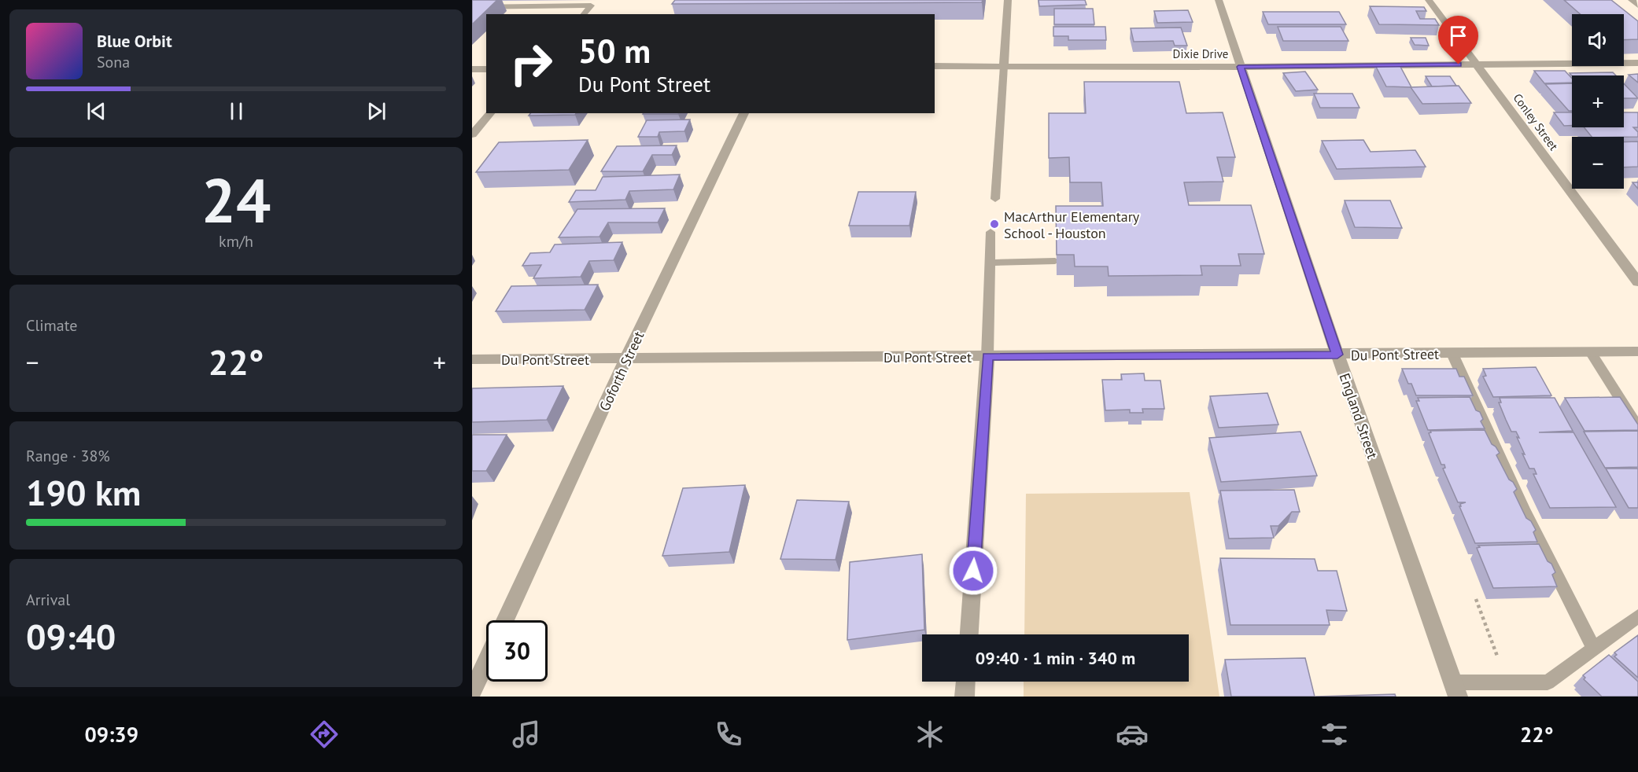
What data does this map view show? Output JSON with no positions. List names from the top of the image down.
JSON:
{
  "streets": {
    "street": [
      "Dixie Drive",
      "Conley Street",
      "Du Pont Street",
      "Goforth Street",
      "England Street"
    ]
  },
  "crossings": [
    ["Dixie Drive", "Conley Street"],
    ["Dixie Drive", "England Street"],
    ["Du Pont Street", "Goforth Street"],
    ["Du Pont Street", "England Street"]
  ],
  "places": ["MacArthur Elementary School - Houston"],
  "page": {
    "map_buttons": ["+", "−"],
    "turn": ["50 m", "Du Pont Street"],
    "song": ["Blue Orbit", "Sona"],
    "tile": [
      ["24", "km/h"],
      "Climate",
      ["Range · 38%", "190 km"],
      ["Arrival", "09:40"]
    ],
    "heat": ["−", "22°", "+"],
    "limit": "30",
    "trip": "09:40 · 1 min · 340 m",
    "tabs": ["09:39", "22°"]
  }
}
